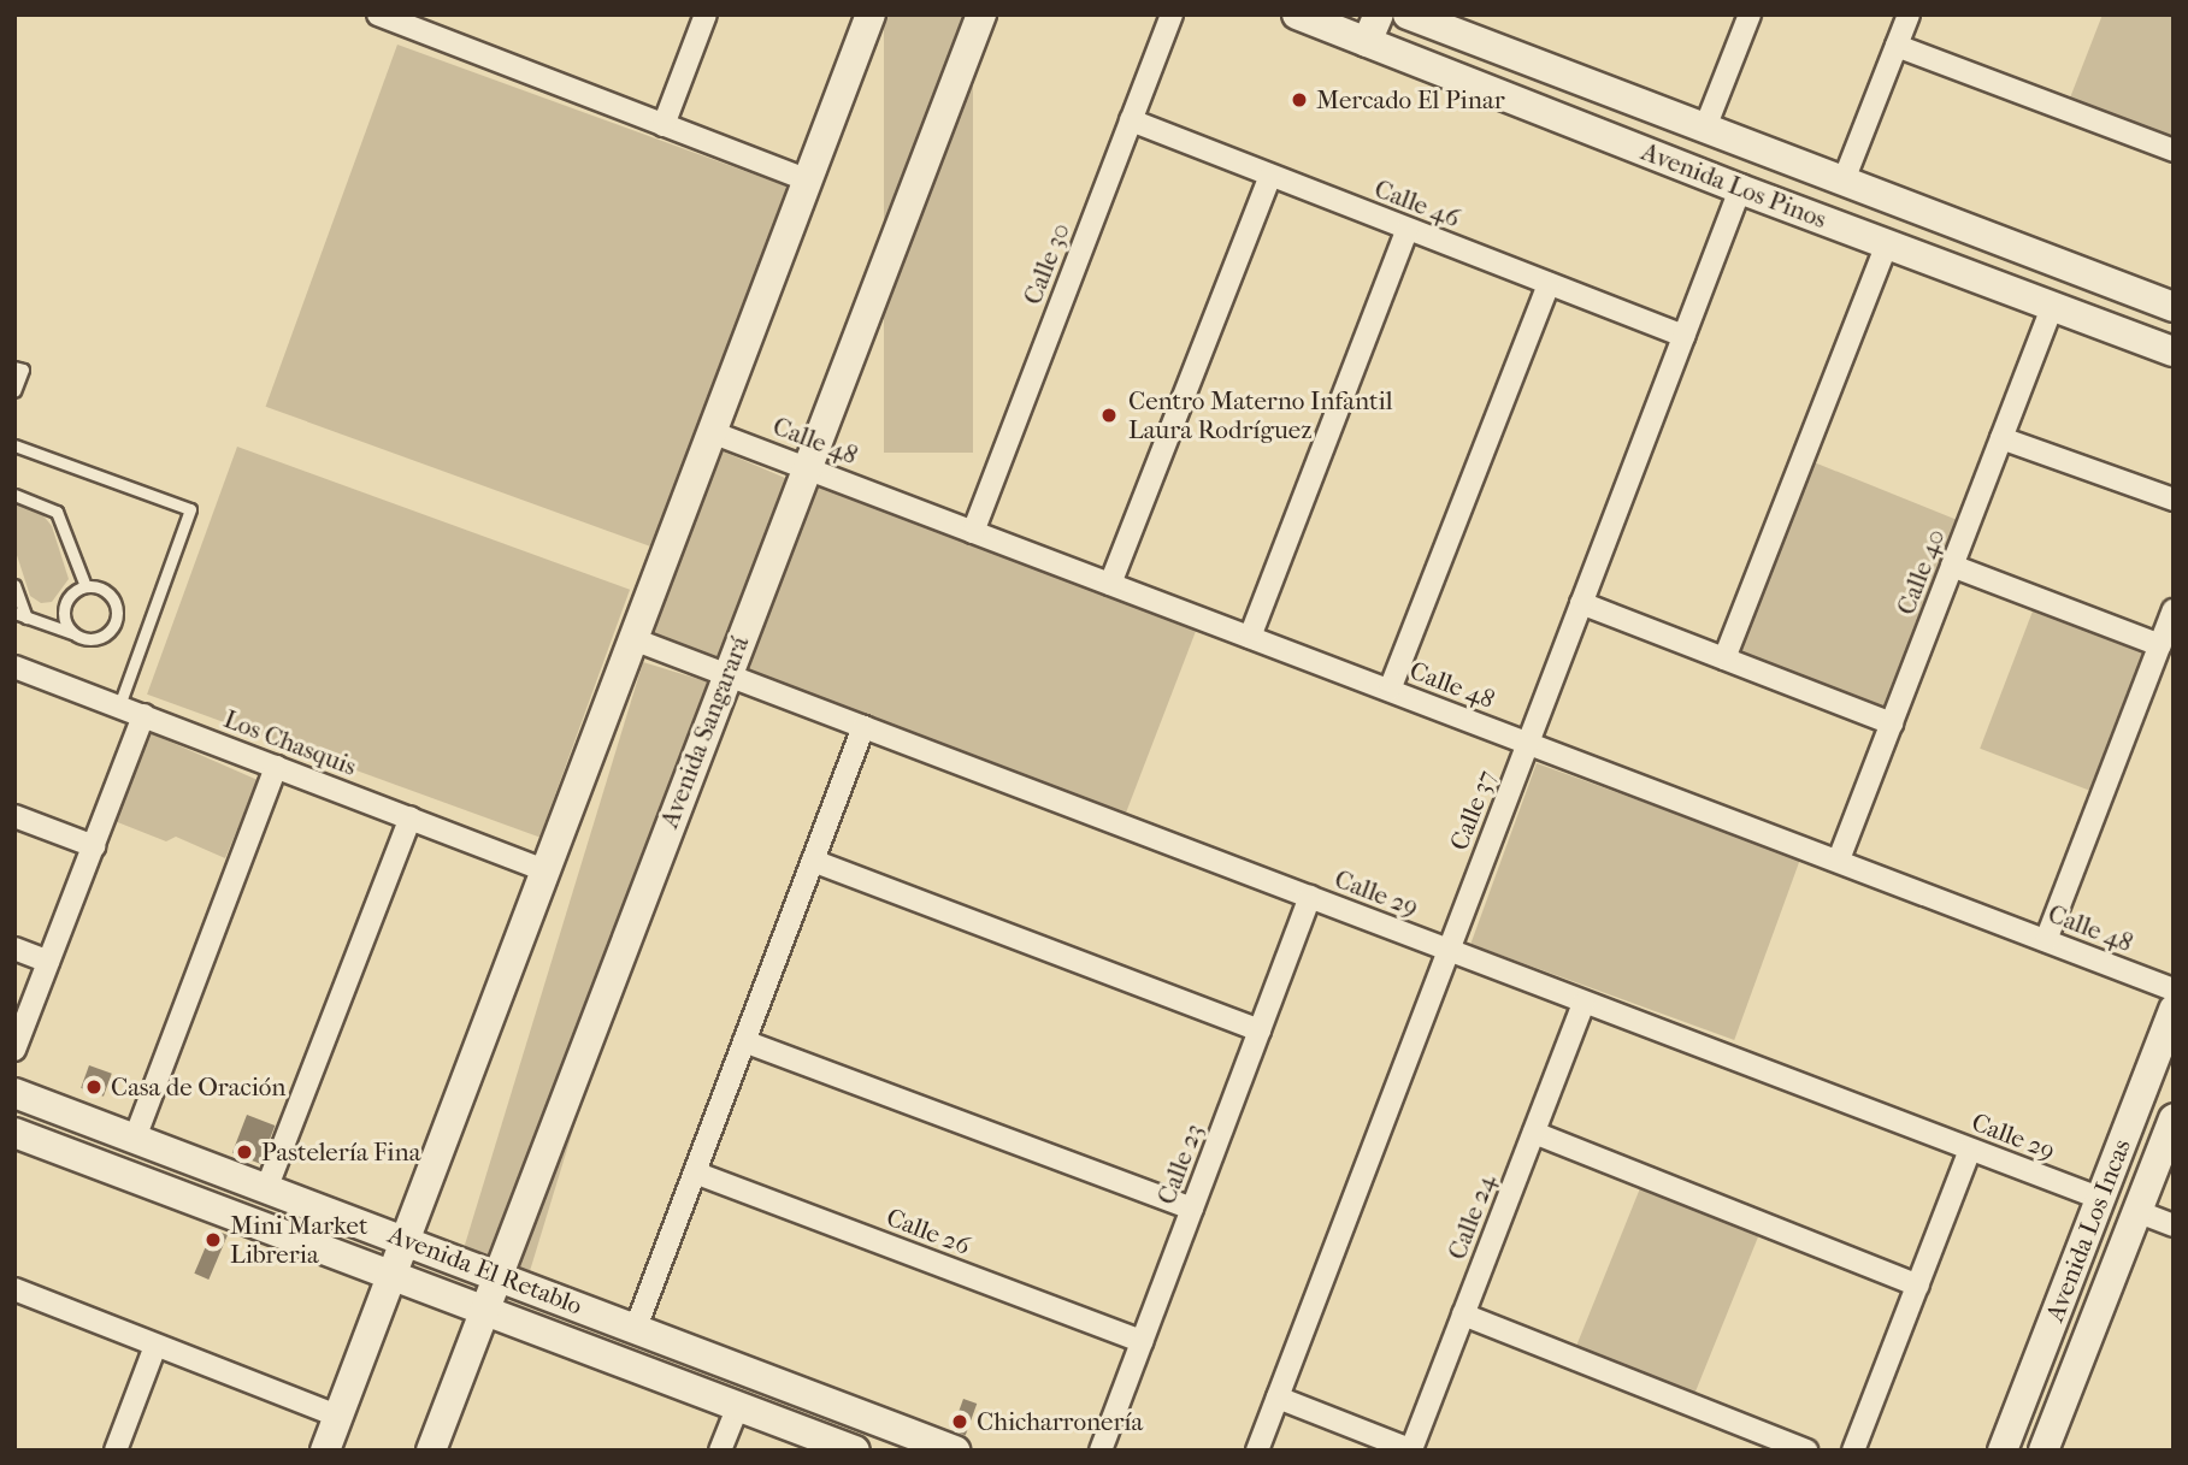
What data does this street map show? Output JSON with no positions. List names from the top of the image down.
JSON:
{
  "streets": {
    "street": [
      "Avenida Los Pinos",
      "Calle 46",
      "Calle 30",
      "Calle 48",
      "Calle 40",
      "Avenida Sangarará",
      "Los Chasquis",
      "Calle 37",
      "Calle 29",
      "Calle 23",
      "Calle 24",
      "Avenida Los Incas",
      "Calle 26",
      "Avenida El Retablo"
    ]
  },
  "crossings": [
    ["Avenida Los Pinos", "Calle 40"],
    ["Avenida Los Pinos", "Calle 37"],
    ["Calle 46", "Calle 30"],
    ["Calle 46", "Calle 37"],
    ["Calle 30", "Calle 48"],
    ["Calle 48", "Calle 40"],
    ["Calle 48", "Avenida Sangarará"],
    ["Calle 48", "Calle 37"],
    ["Avenida Sangarará", "Calle 29"],
    ["Avenida Sangarará", "Avenida El Retablo"],
    ["Calle 37", "Calle 29"],
    ["Calle 29", "Calle 23"],
    ["Calle 29", "Calle 24"],
    ["Calle 29", "Avenida Los Incas"],
    ["Calle 23", "Calle 26"]
  ],
  "places": [
    "Mercado El Pinar",
    "Centro Materno Infantil Laura Rodríguez",
    "Casa de Oración",
    "Pastelería Fina",
    "Mini Market Libreria",
    "Chicharronería"
  ]
}
